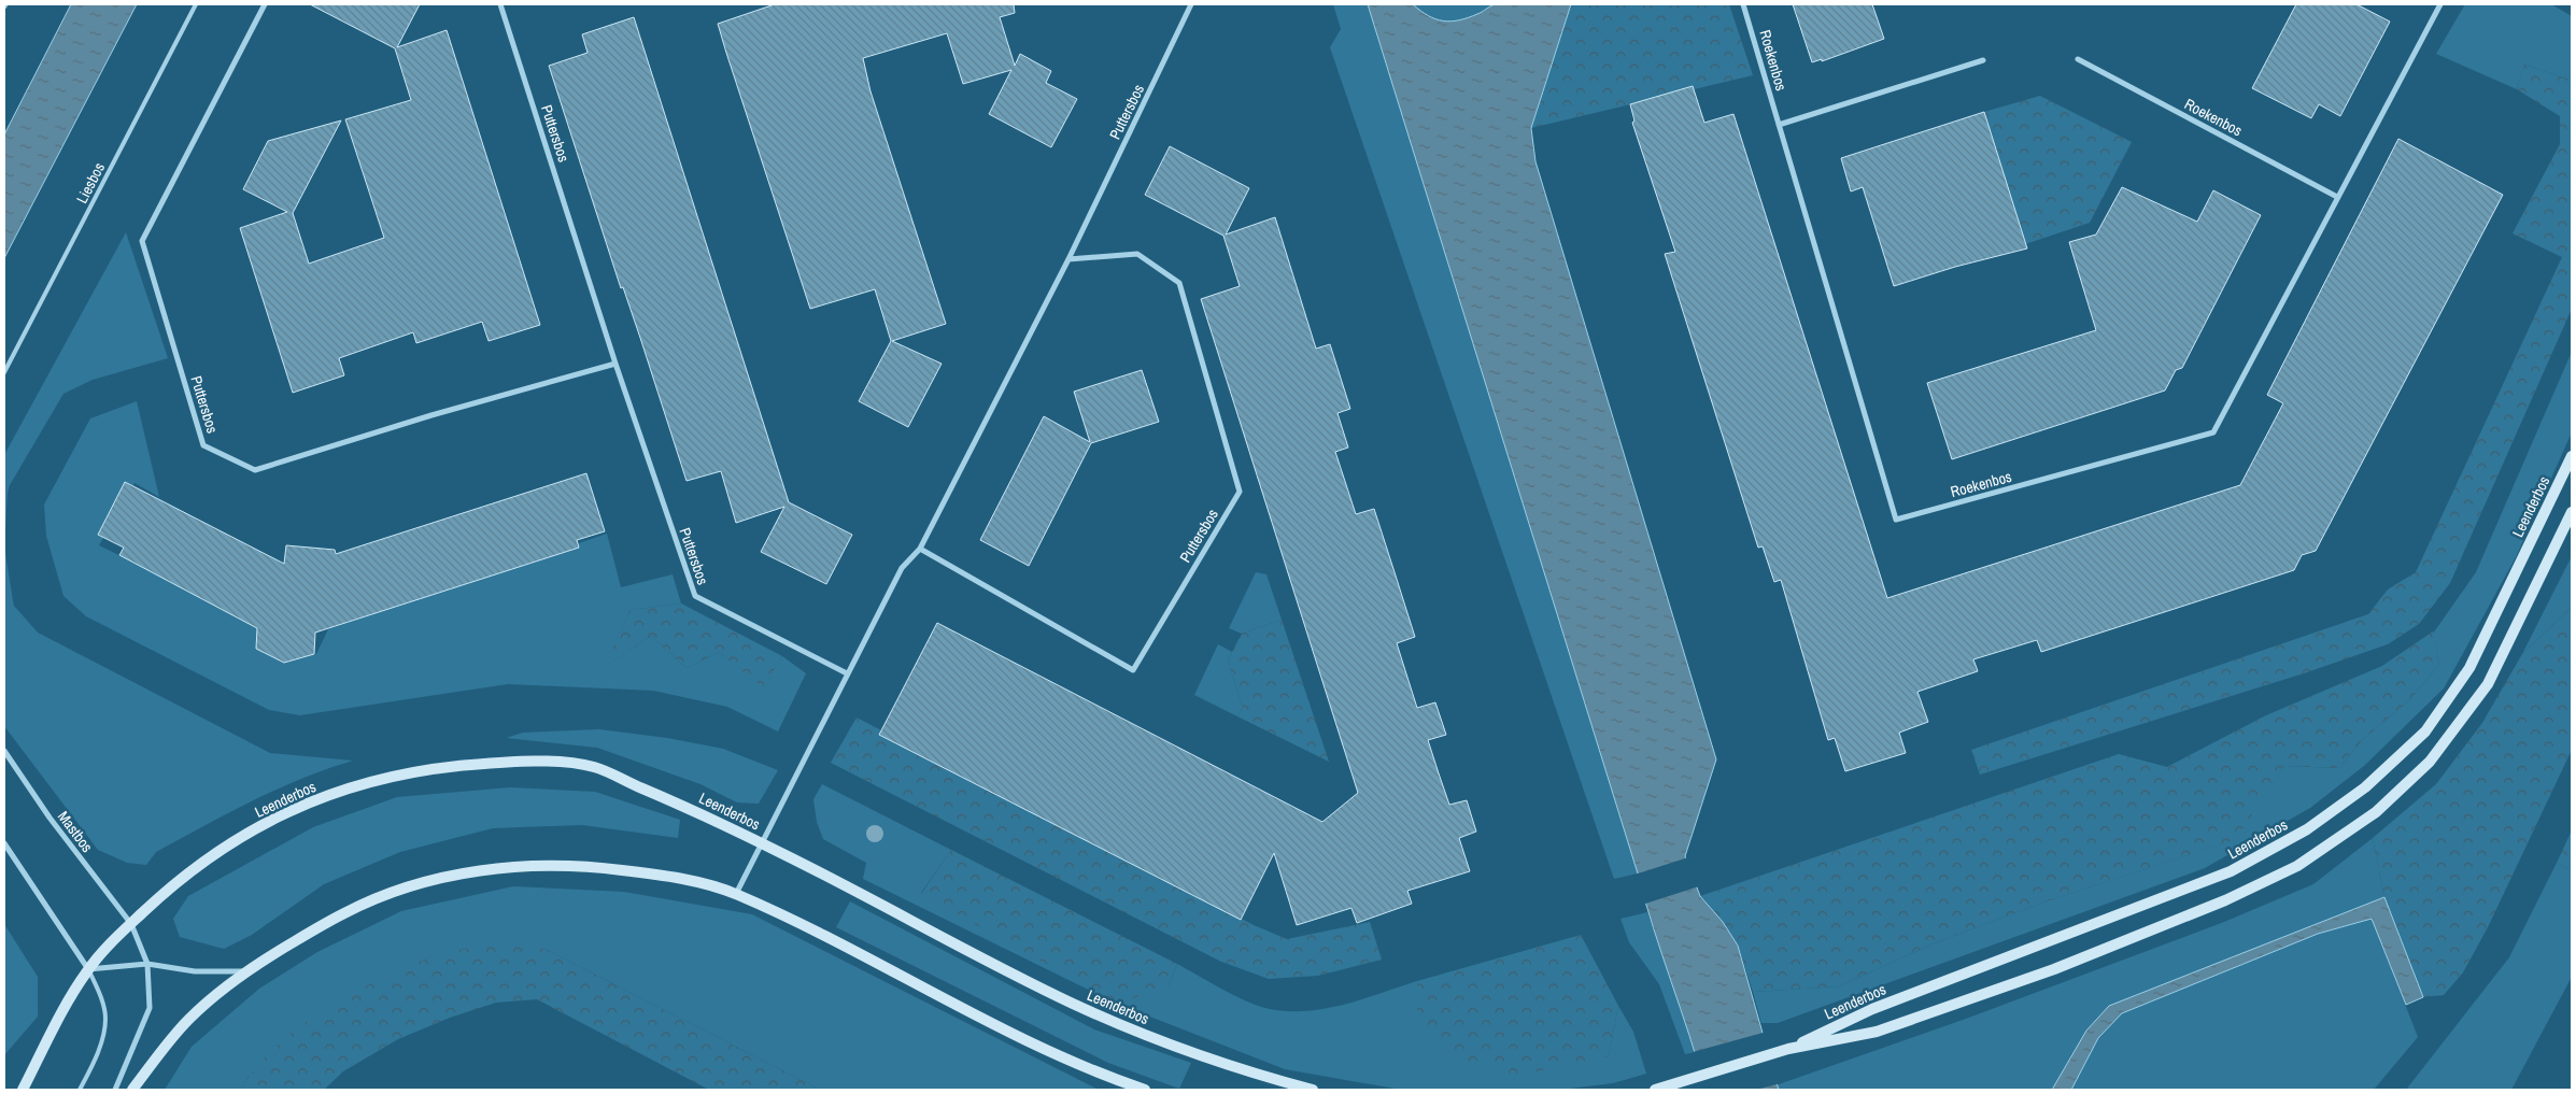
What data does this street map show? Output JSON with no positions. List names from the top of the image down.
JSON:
{
  "streets": {
    "main road": ["Leenderbos"],
    "street": ["Roekenbos", "Puttersbos", "Mastbos"],
    "lane": ["Liesbos"]
  },
  "crossings": [
    ["Puttersbos", "Leenderbos"],
    ["Leenderbos", "Mastbos"]
  ]
}
